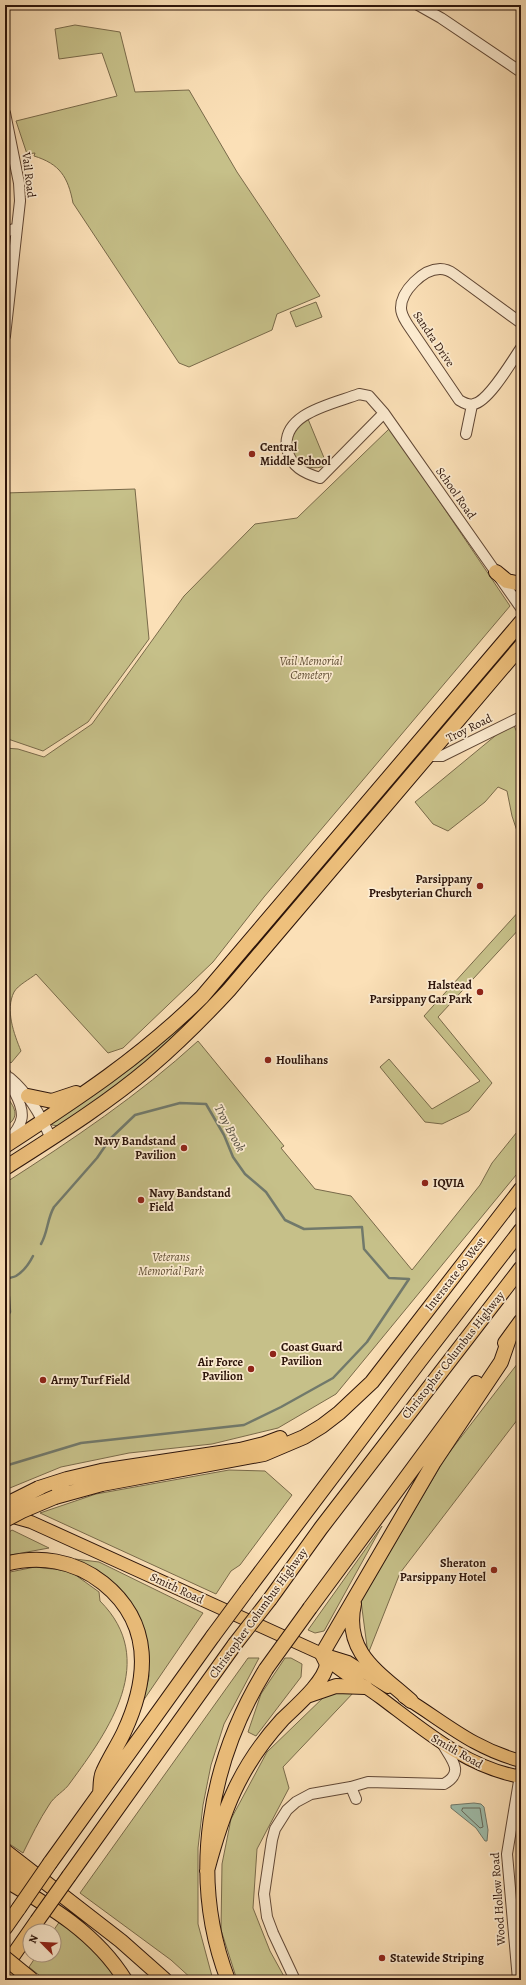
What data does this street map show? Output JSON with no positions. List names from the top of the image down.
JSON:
{
  "streets": {
    "highway": ["Interstate 80 West", "Christopher Columbus Highway"],
    "main road": ["Smith Road"],
    "street": [
      "Vail Road",
      "Sandra Drive",
      "School Road",
      "Troy Road",
      "Wood Hollow Road"
    ]
  },
  "crossings": [
    ["Smith Road", "Wood Hollow Road"]
  ],
  "water": ["Troy Brook"],
  "parks": ["Vail Memorial Cemetery", "Veterans Memorial Park"],
  "places": [
    "Central Middle School",
    "Parsippany Presbyterian Church",
    "Halstead Parsippany Car Park",
    "Houlihans",
    "Navy Bandstand Pavilion",
    "IQVIA",
    "Navy Bandstand Field",
    "Coast Guard Pavilion",
    "Air Force Pavilion",
    "Army Turf Field",
    "Sheraton Parsippany Hotel",
    "Statewide Striping"
  ],
  "north": "top left"
}
